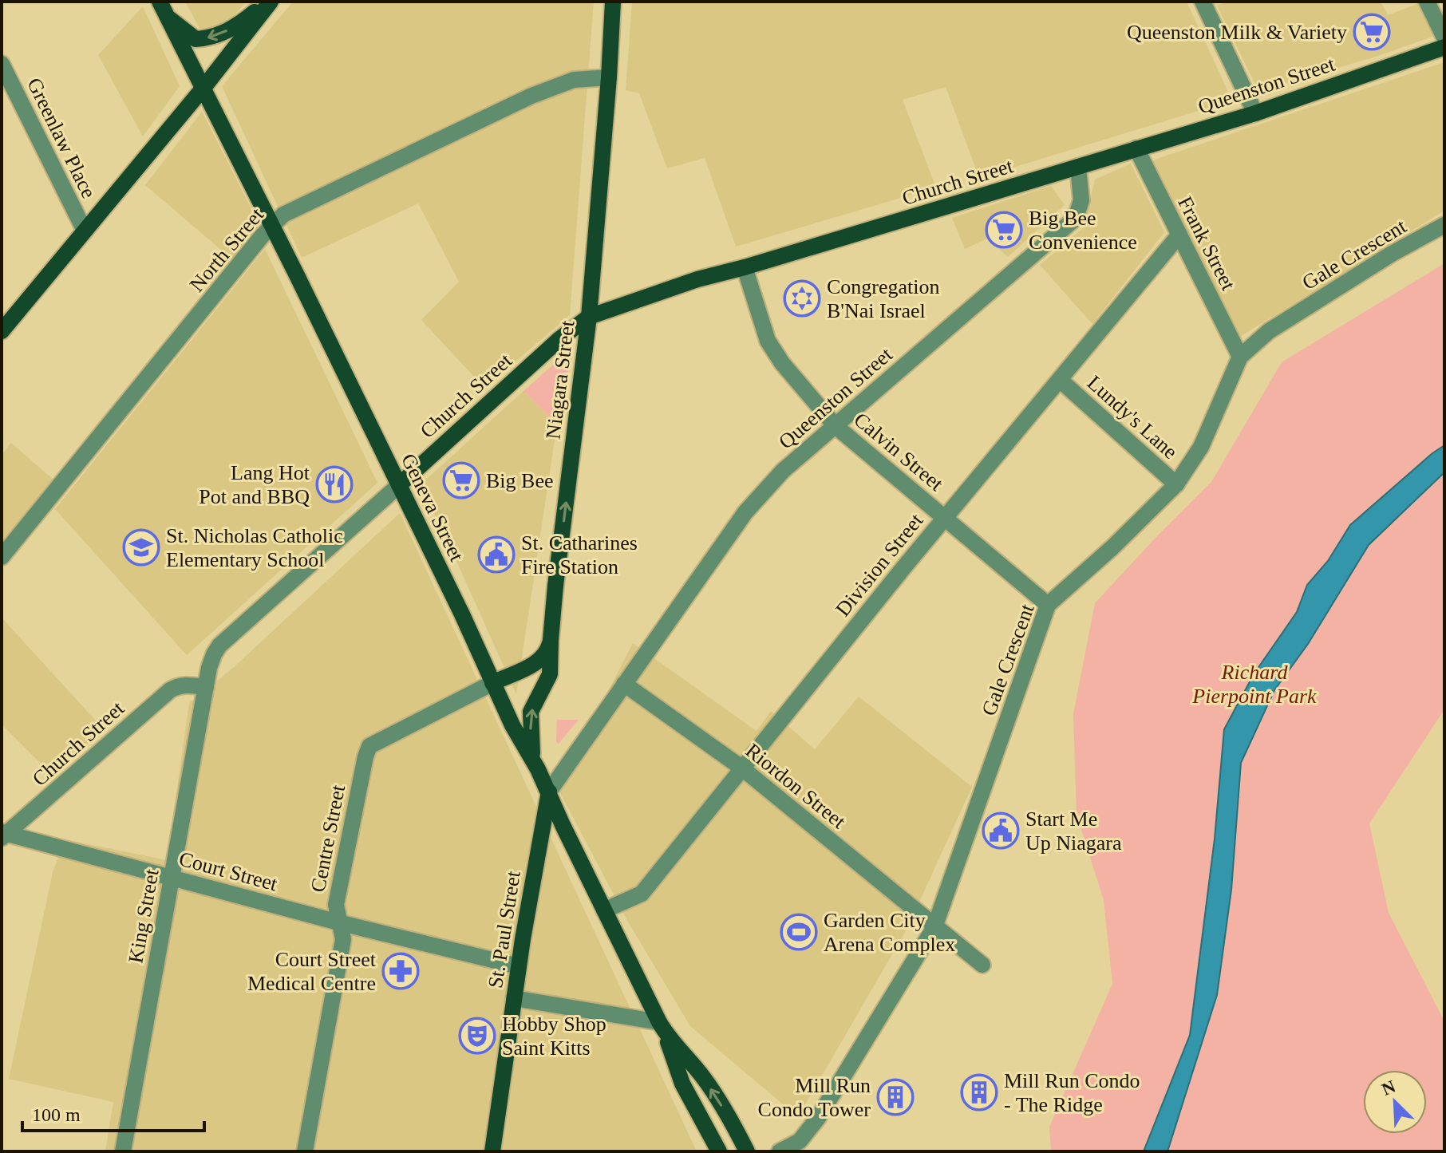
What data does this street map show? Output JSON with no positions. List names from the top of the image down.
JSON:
{
  "streets": {
    "main road": [
      "Queenston Street",
      "Church Street",
      "Niagara Street",
      "Geneva Street",
      "St. Paul Street"
    ],
    "street": [
      "Greenlaw Place",
      "Frank Street",
      "North Street",
      "Gale Crescent",
      "Lundy's Lane",
      "Calvin Street",
      "Division Street",
      "Riordon Street",
      "Centre Street",
      "Court Street",
      "King Street"
    ]
  },
  "crossings": [
    ["Queenston Street", "Church Street"],
    ["Queenston Street", "Frank Street"],
    ["Queenston Street", "Calvin Street"],
    ["Queenston Street", "Geneva Street"],
    ["Queenston Street", "Riordon Street"],
    ["Queenston Street", "St. Paul Street"],
    ["Church Street", "Niagara Street"],
    ["Church Street", "Calvin Street"],
    ["Church Street", "Geneva Street"],
    ["Church Street", "Court Street"],
    ["Church Street", "King Street"],
    ["Frank Street", "Gale Crescent"],
    ["Frank Street", "Division Street"],
    ["North Street", "Niagara Street"],
    ["North Street", "Geneva Street"],
    ["Gale Crescent", "Lundy's Lane"],
    ["Gale Crescent", "Calvin Street"],
    ["Gale Crescent", "Riordon Street"],
    ["Niagara Street", "Geneva Street"],
    ["Lundy's Lane", "Division Street"],
    ["Calvin Street", "Division Street"],
    ["Geneva Street", "Division Street"],
    ["Geneva Street", "Centre Street"],
    ["Geneva Street", "St. Paul Street"],
    ["Division Street", "Riordon Street"],
    ["Centre Street", "Court Street"],
    ["Court Street", "King Street"],
    ["Court Street", "St. Paul Street"]
  ],
  "one_way": ["Niagara Street"],
  "parks": ["Richard Pierpoint Park"],
  "places": {
    "supermarket": ["Queenston Milk & Variety", "Big Bee Convenience", "Big Bee"],
    "synagogue": ["Congregation B'Nai Israel"],
    "restaurant": ["Lang Hot Pot and BBQ"],
    "school or university": ["St. Nicholas Catholic Elementary School"],
    "public building": ["St. Catharines Fire Station", "Start Me Up Niagara"],
    "sports": ["Garden City Arena Complex"],
    "pharmacy": ["Court Street Medical Centre"],
    "theatre": ["Hobby Shop Saint Kitts"],
    "building": ["Mill Run Condo - The Ridge", "Mill Run Condo Tower"]
  },
  "scale_bar": "100 m",
  "north": "top left"
}
